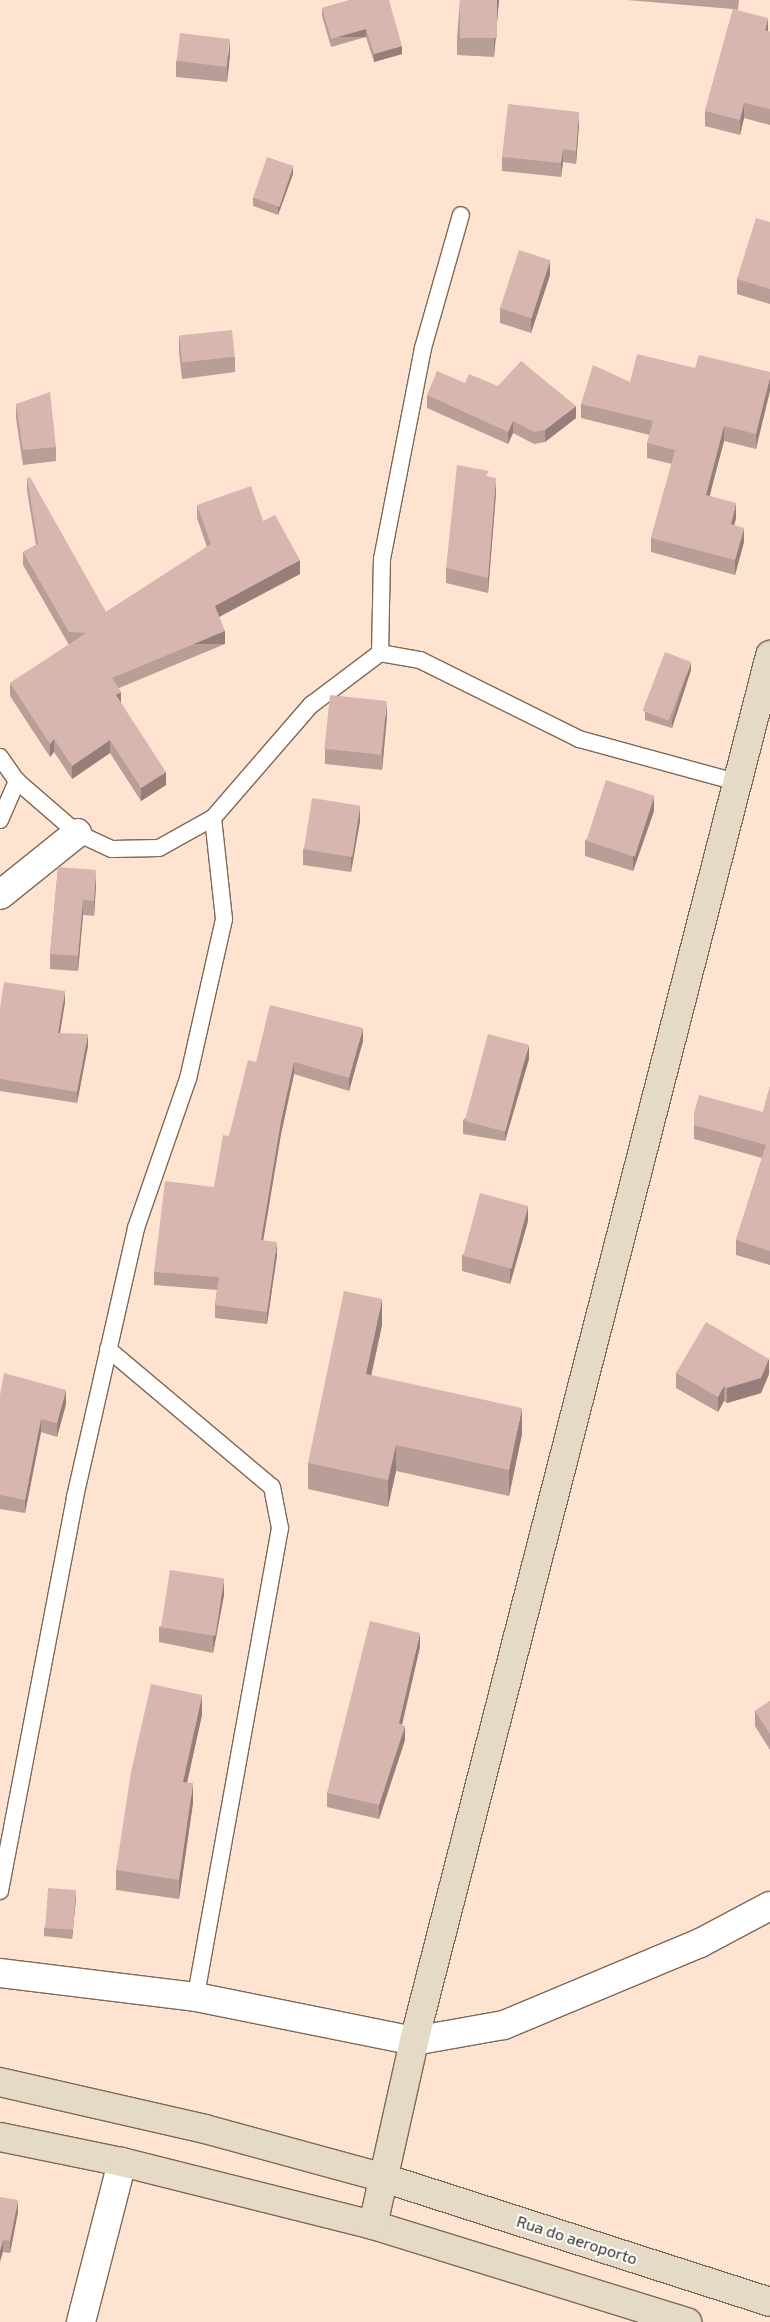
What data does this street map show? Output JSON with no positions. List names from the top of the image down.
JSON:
{
  "streets": {
    "main road": ["Rua do aeroporto"]
  }
}
